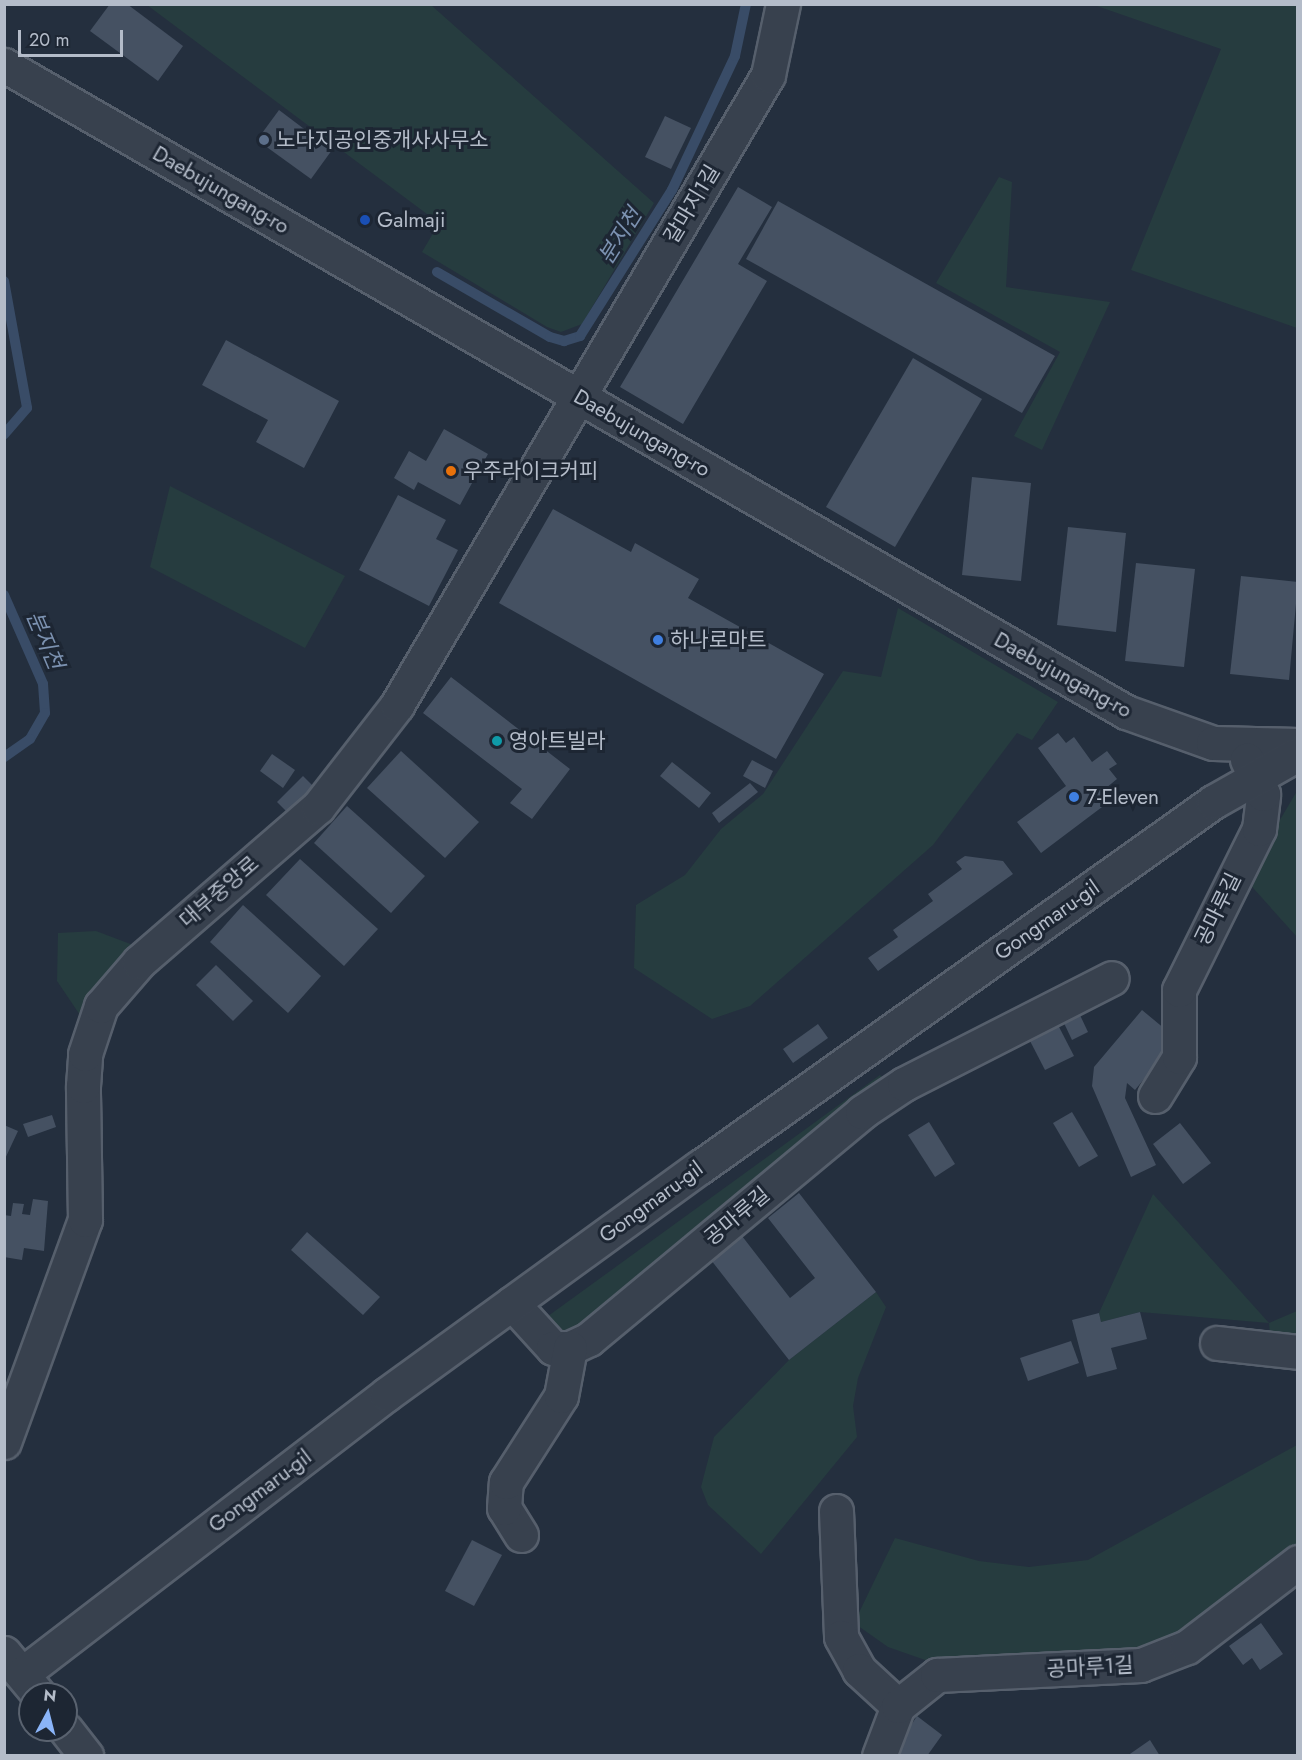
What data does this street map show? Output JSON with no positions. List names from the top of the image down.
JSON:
{
  "streets": {
    "street": [
      "Daebujungang-ro",
      "갈마지1길",
      "대부중앙로",
      "공마루길",
      "Gongmaru-gil",
      "공마루1길"
    ]
  },
  "crossings": [
    ["Daebujungang-ro", "갈마지1길"],
    ["Daebujungang-ro", "대부중앙로"],
    ["갈마지1길", "대부중앙로"],
    ["공마루길", "Gongmaru-gil"]
  ],
  "water": ["분지천"],
  "places": [
    "노다지공인중개사사무소",
    "Galmaji",
    "우주라이크커피",
    "하나로마트",
    "영아트빌라",
    "7-Eleven"
  ],
  "scale_bar": "20 m",
  "north": "top"
}
